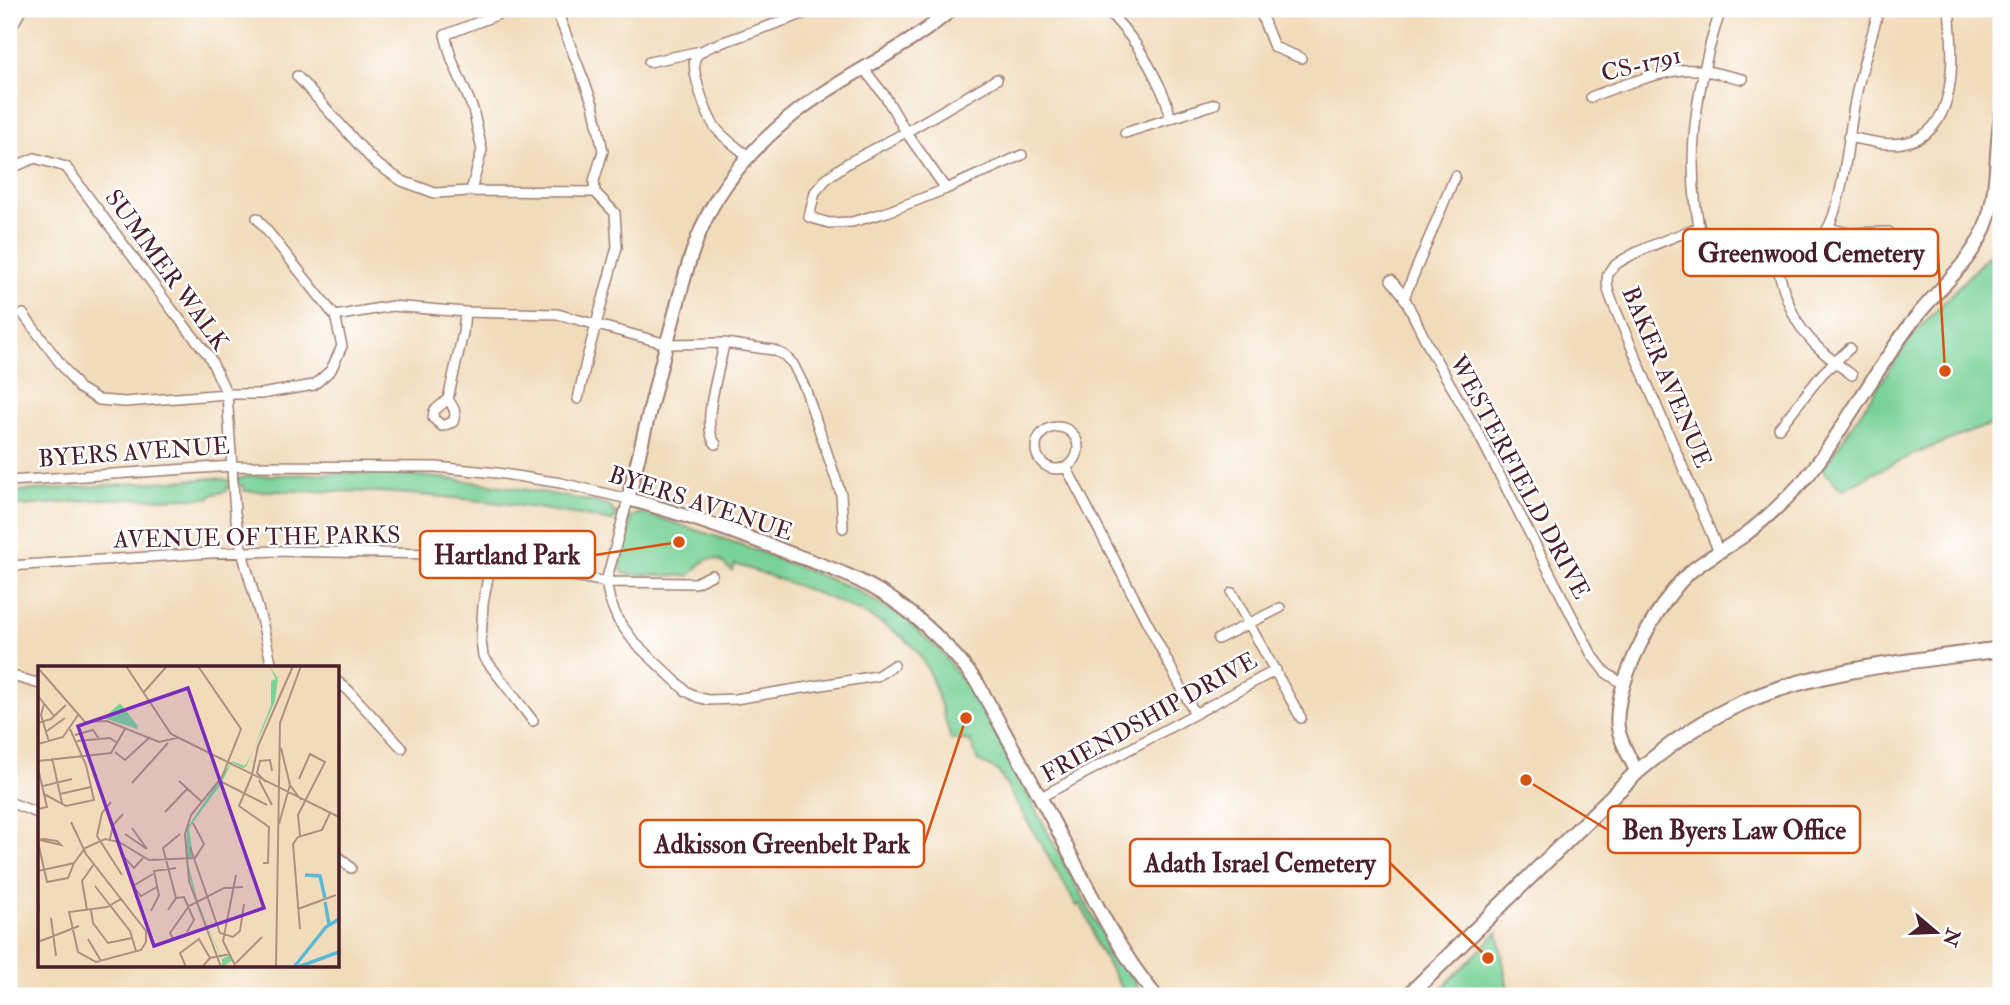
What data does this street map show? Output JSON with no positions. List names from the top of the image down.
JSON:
{
  "streets": {
    "street": [
      "CS-1791",
      "SUMMER WALK",
      "BAKER AVENUE",
      "BYERS AVENUE",
      "WESTERFIELD DRIVE",
      "AVENUE OF THE PARKS",
      "FRIENDSHIP DRIVE"
    ]
  },
  "crossings": [
    ["SUMMER WALK", "BYERS AVENUE"],
    ["SUMMER WALK", "AVENUE OF THE PARKS"],
    ["BYERS AVENUE", "FRIENDSHIP DRIVE"]
  ],
  "places": [
    "Greenwood Cemetery",
    "Hartland Park",
    "Adkisson Greenbelt Park",
    "Ben Byers Law Office",
    "Adath Israel Cemetery"
  ],
  "north": "right"
}
